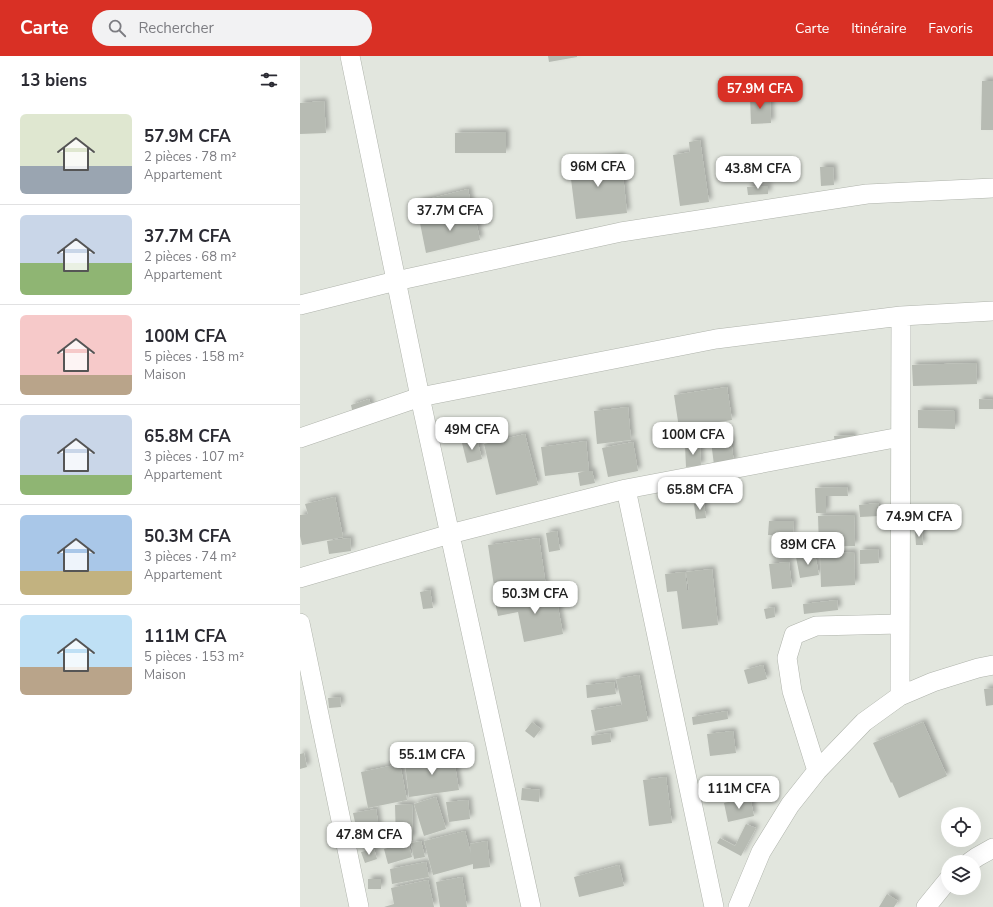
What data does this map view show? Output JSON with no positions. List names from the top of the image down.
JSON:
{
  "page": {
    "header": "Carte",
    "search": "Rechercher",
    "nav": ["Carte", "Itinéraire", "Favoris"],
    "heading": "13 biens",
    "price": [
      "57.9M CFA",
      "96M CFA",
      "43.8M CFA",
      "37.7M CFA",
      "49M CFA",
      "100M CFA",
      "65.8M CFA",
      "74.9M CFA",
      "89M CFA",
      "50.3M CFA",
      "55.1M CFA",
      "111M CFA",
      "47.8M CFA"
    ],
    "list": [
      {
        "name": "57.9M CFA",
        "note": "2 pièces · 78 m² · Appartement"
      },
      {
        "name": "37.7M CFA",
        "note": "2 pièces · 68 m² · Appartement"
      },
      {
        "name": "100M CFA",
        "note": "5 pièces · 158 m² · Maison"
      },
      {
        "name": "65.8M CFA",
        "note": "3 pièces · 107 m² · Appartement"
      },
      {
        "name": "50.3M CFA",
        "note": "3 pièces · 74 m² · Appartement"
      },
      {
        "name": "111M CFA",
        "note": "5 pièces · 153 m² · Maison"
      }
    ]
  }
}
